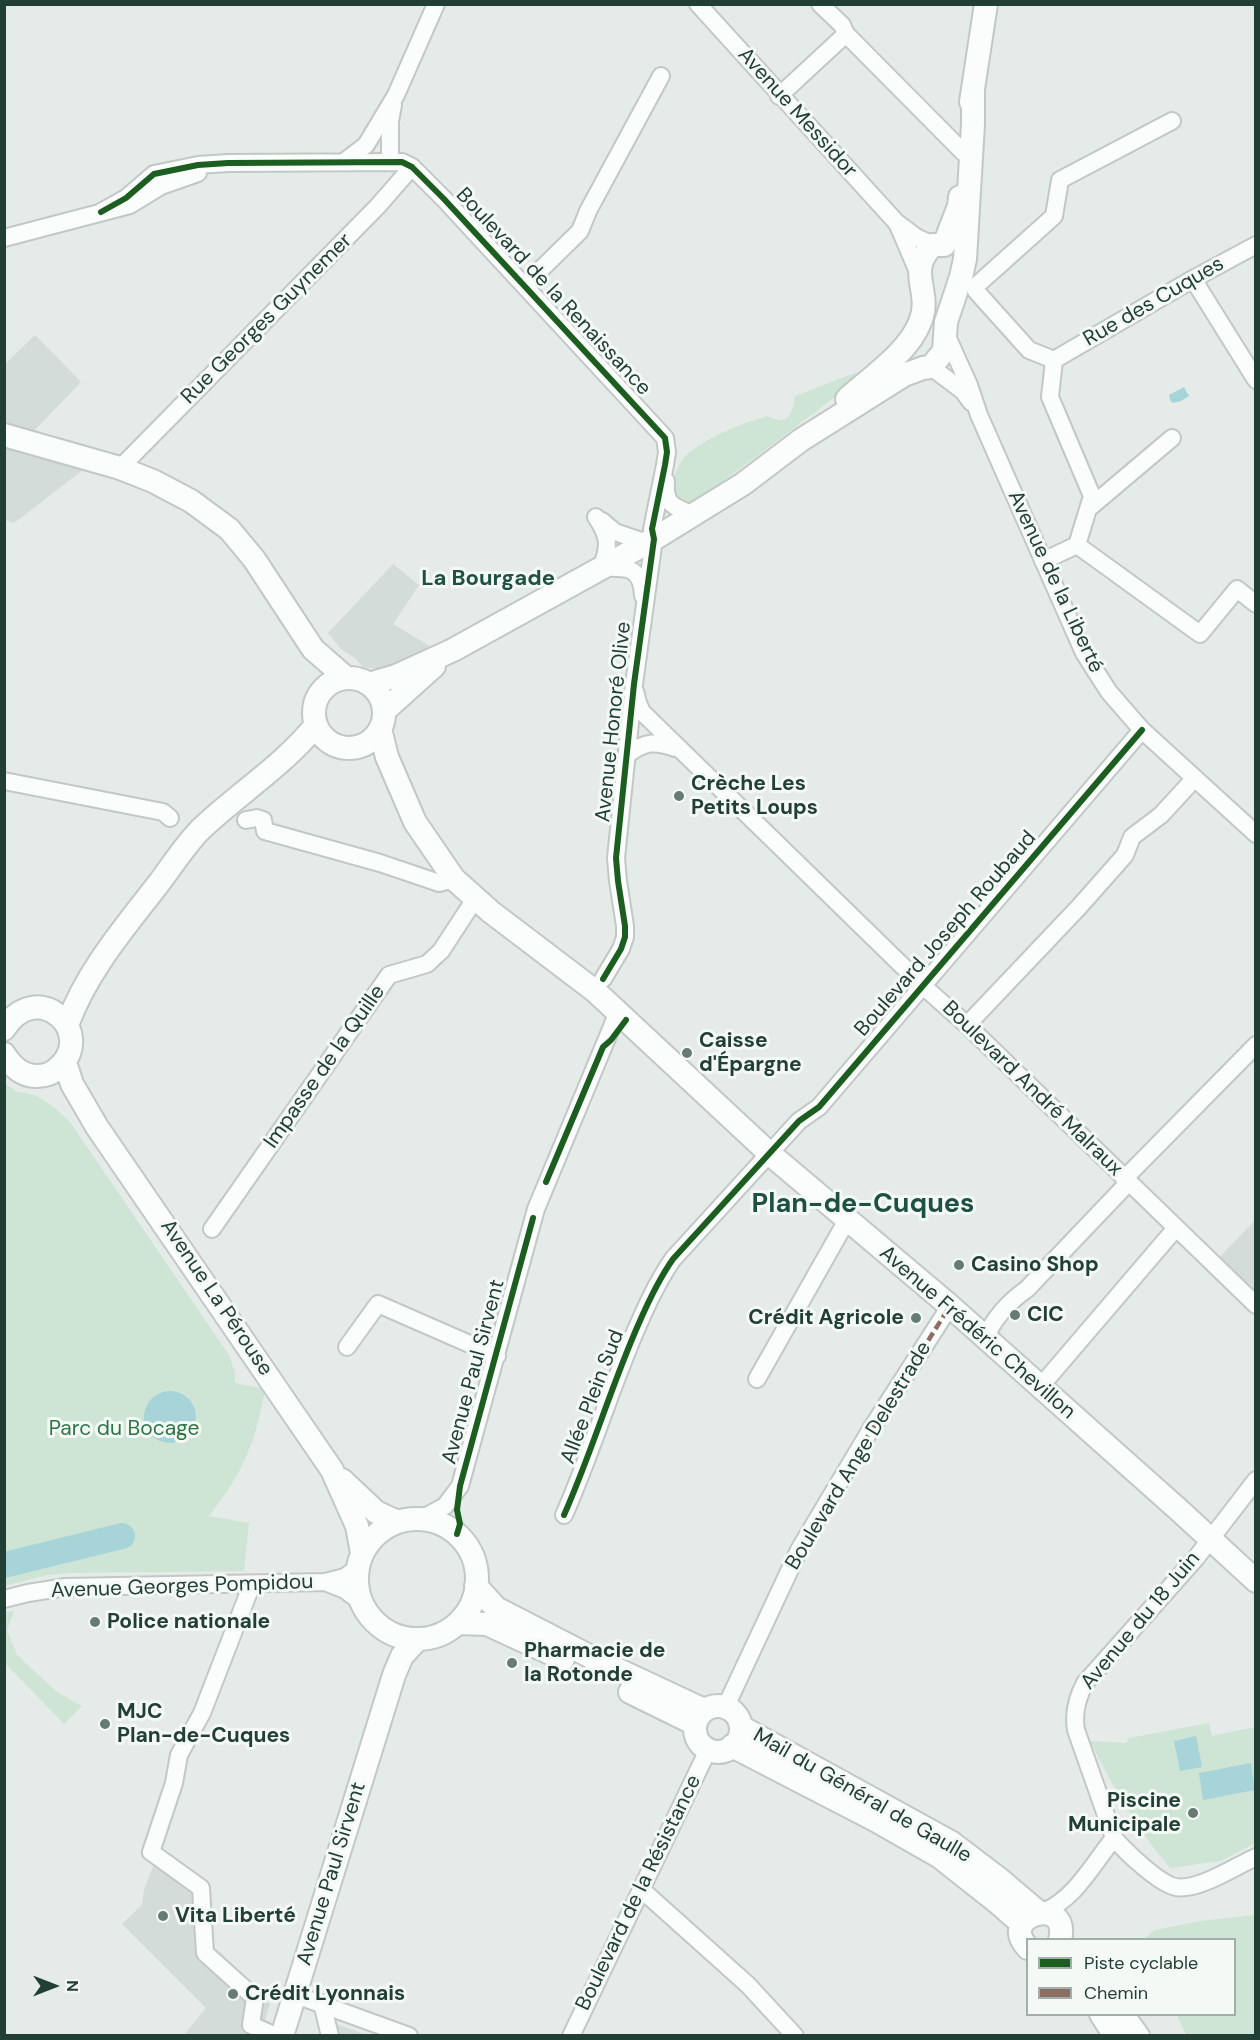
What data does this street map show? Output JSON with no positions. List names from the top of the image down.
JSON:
{
  "streets": {
    "street": [
      "Avenue Messidor",
      "Boulevard de la Renaissance",
      "Rue des Cuques",
      "Rue Georges Guynemer",
      "Avenue de la Liberté",
      "Avenue Honoré Olive",
      "Boulevard Joseph Roubaud",
      "Impasse de la Quille",
      "Boulevard André Malraux",
      "Avenue La Pérouse",
      "Avenue Frédéric Chevillon",
      "Avenue Paul Sirvent",
      "Allée Plein Sud",
      "Boulevard Ange Delestrade",
      "Avenue Georges Pompidou",
      "Avenue du 18 Juin",
      "Mail du Général de Gaulle",
      "Boulevard de la Résistance"
    ]
  },
  "crossings": [
    ["Boulevard de la Renaissance", "Rue Georges Guynemer"],
    ["Boulevard de la Renaissance", "Avenue Honoré Olive"],
    ["Avenue de la Liberté", "Boulevard Joseph Roubaud"],
    ["Avenue Honoré Olive", "Boulevard André Malraux"],
    ["Boulevard Joseph Roubaud", "Boulevard André Malraux"],
    ["Boulevard Joseph Roubaud", "Avenue Frédéric Chevillon"],
    ["Boulevard Joseph Roubaud", "Allée Plein Sud"],
    ["Impasse de la Quille", "Avenue Frédéric Chevillon"],
    ["Avenue La Pérouse", "Avenue Paul Sirvent"],
    ["Avenue La Pérouse", "Avenue Georges Pompidou"],
    ["Avenue Frédéric Chevillon", "Avenue Paul Sirvent"],
    ["Avenue Frédéric Chevillon", "Allée Plein Sud"],
    ["Avenue Frédéric Chevillon", "Boulevard Ange Delestrade"],
    ["Avenue Frédéric Chevillon", "Avenue du 18 Juin"],
    ["Avenue Paul Sirvent", "Avenue Georges Pompidou"],
    ["Boulevard Ange Delestrade", "Mail du Général de Gaulle"],
    ["Boulevard Ange Delestrade", "Boulevard de la Résistance"],
    ["Mail du Général de Gaulle", "Boulevard de la Résistance"]
  ],
  "districts": ["La Bourgade", "Plan-de-Cuques"],
  "parks": ["Parc du Bocage"],
  "places": [
    "Crèche Les Petits Loups",
    "Caisse d'Épargne",
    "Casino Shop",
    "CIC",
    "Crédit Agricole",
    "Police nationale",
    "Pharmacie de la Rotonde",
    "MJC Plan-de-Cuques",
    "Piscine Municipale",
    "Vita Liberté",
    "Crédit Lyonnais"
  ],
  "legend": ["Piste cyclable", "Chemin"],
  "north": "right"
}
